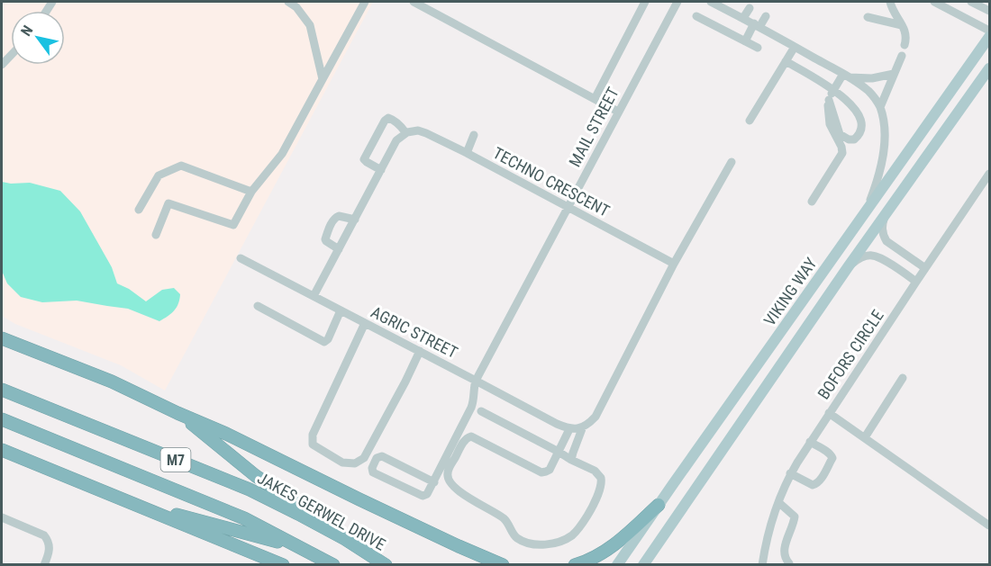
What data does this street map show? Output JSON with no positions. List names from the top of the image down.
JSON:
{
  "streets": {
    "highway": ["M7", "JAKES GERWEL DRIVE"],
    "main road": ["VIKING WAY"],
    "street": [
      "MAIL STREET",
      "TECHNO CRESCENT",
      "AGRIC STREET",
      "BOFORS CIRCLE"
    ]
  },
  "crossings": [
    ["MAIL STREET", "TECHNO CRESCENT"],
    ["MAIL STREET", "AGRIC STREET"]
  ],
  "north": "top left"
}
